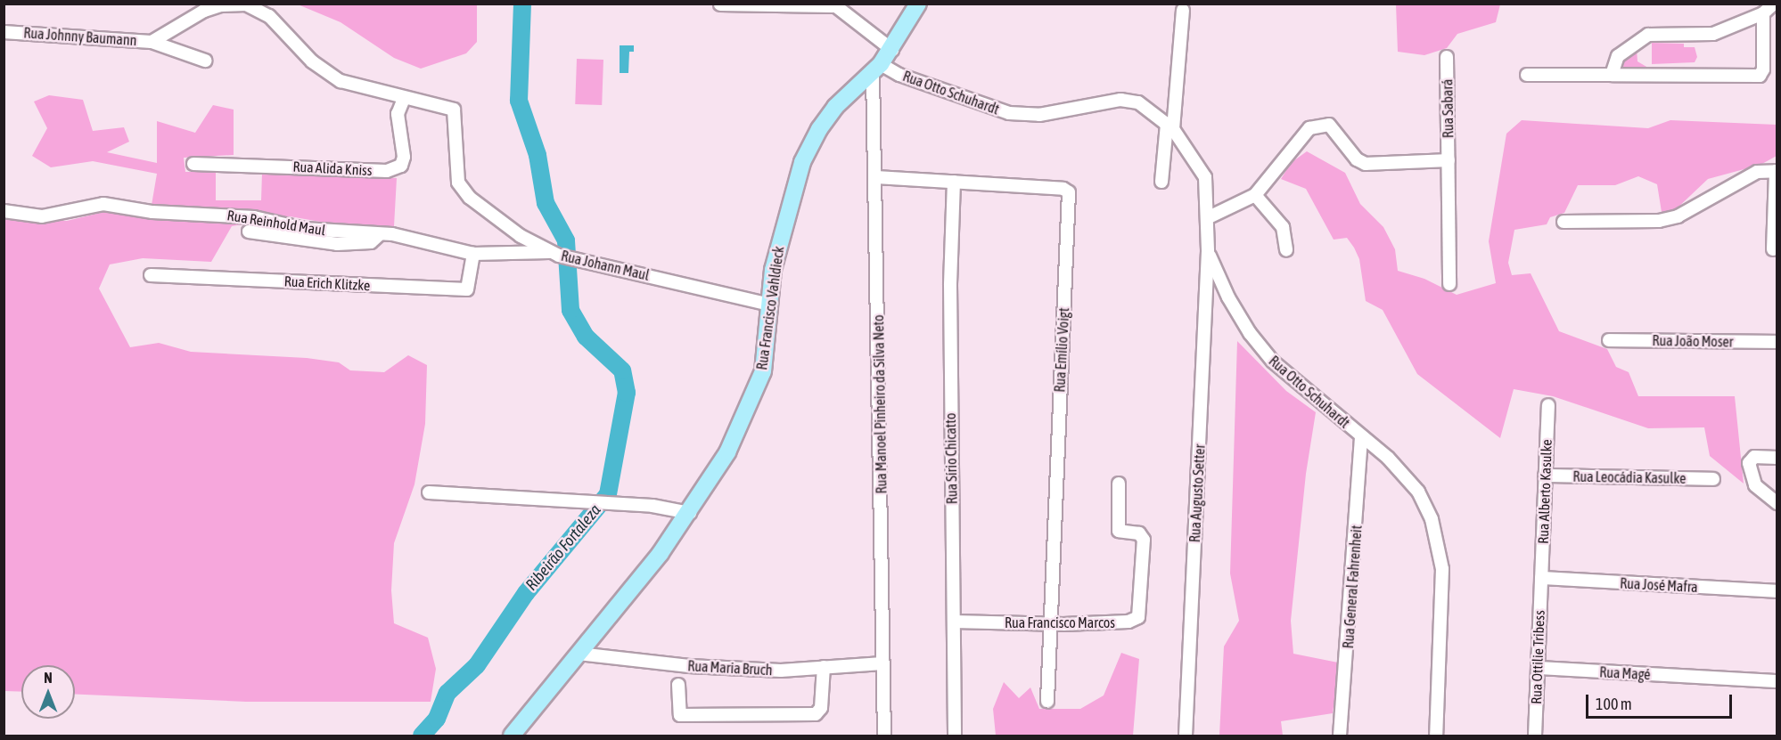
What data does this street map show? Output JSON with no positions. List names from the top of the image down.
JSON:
{
  "streets": {
    "main road": ["Rua Francisco Vahldieck"],
    "street": [
      "Rua Johnny Baumann",
      "Rua Otto Schuhardt",
      "Rua Sabará",
      "Rua Alida Kniss",
      "Rua Reinhold Maul",
      "Rua Johann Maul",
      "Rua Erich Klitzke",
      "Rua João Moser",
      "Rua Emílio Voigt",
      "Rua Manoel Pinheiro da Silva Neto",
      "Rua Sírio Chicatto",
      "Rua Leocádia Kasulke",
      "Rua Alberto Kasulke",
      "Rua Augusto Setter",
      "Rua José Mafra",
      "Rua General Fahrenheit",
      "Rua Francisco Marcos",
      "Rua Ottilie Tribess",
      "Rua Maria Bruch",
      "Rua Magé"
    ]
  },
  "crossings": [
    ["Rua Johnny Baumann", "Rua Alida Kniss"],
    ["Rua Johnny Baumann", "Rua Johann Maul"],
    ["Rua Otto Schuhardt", "Rua Francisco Vahldieck"],
    ["Rua Otto Schuhardt", "Rua Manoel Pinheiro da Silva Neto"],
    ["Rua Otto Schuhardt", "Rua Augusto Setter"],
    ["Rua Otto Schuhardt", "Rua General Fahrenheit"],
    ["Rua Alida Kniss", "Rua Johann Maul"],
    ["Rua Reinhold Maul", "Rua Johann Maul"],
    ["Rua Reinhold Maul", "Rua Erich Klitzke"],
    ["Rua Johann Maul", "Rua Francisco Vahldieck"],
    ["Rua Francisco Vahldieck", "Rua Manoel Pinheiro da Silva Neto"],
    ["Rua Francisco Vahldieck", "Rua Maria Bruch"],
    ["Rua Emílio Voigt", "Rua Manoel Pinheiro da Silva Neto"],
    ["Rua Emílio Voigt", "Rua Sírio Chicatto"],
    ["Rua Emílio Voigt", "Rua Francisco Marcos"],
    ["Rua Manoel Pinheiro da Silva Neto", "Rua Maria Bruch"],
    ["Rua Sírio Chicatto", "Rua Francisco Marcos"],
    ["Rua Leocádia Kasulke", "Rua Alberto Kasulke"],
    ["Rua Alberto Kasulke", "Rua José Mafra"],
    ["Rua Alberto Kasulke", "Rua Ottilie Tribess"],
    ["Rua José Mafra", "Rua Ottilie Tribess"],
    ["Rua Ottilie Tribess", "Rua Magé"]
  ],
  "water": ["Ribeirão Fortaleza"],
  "scale_bar": "100 m",
  "north": "top"
}
